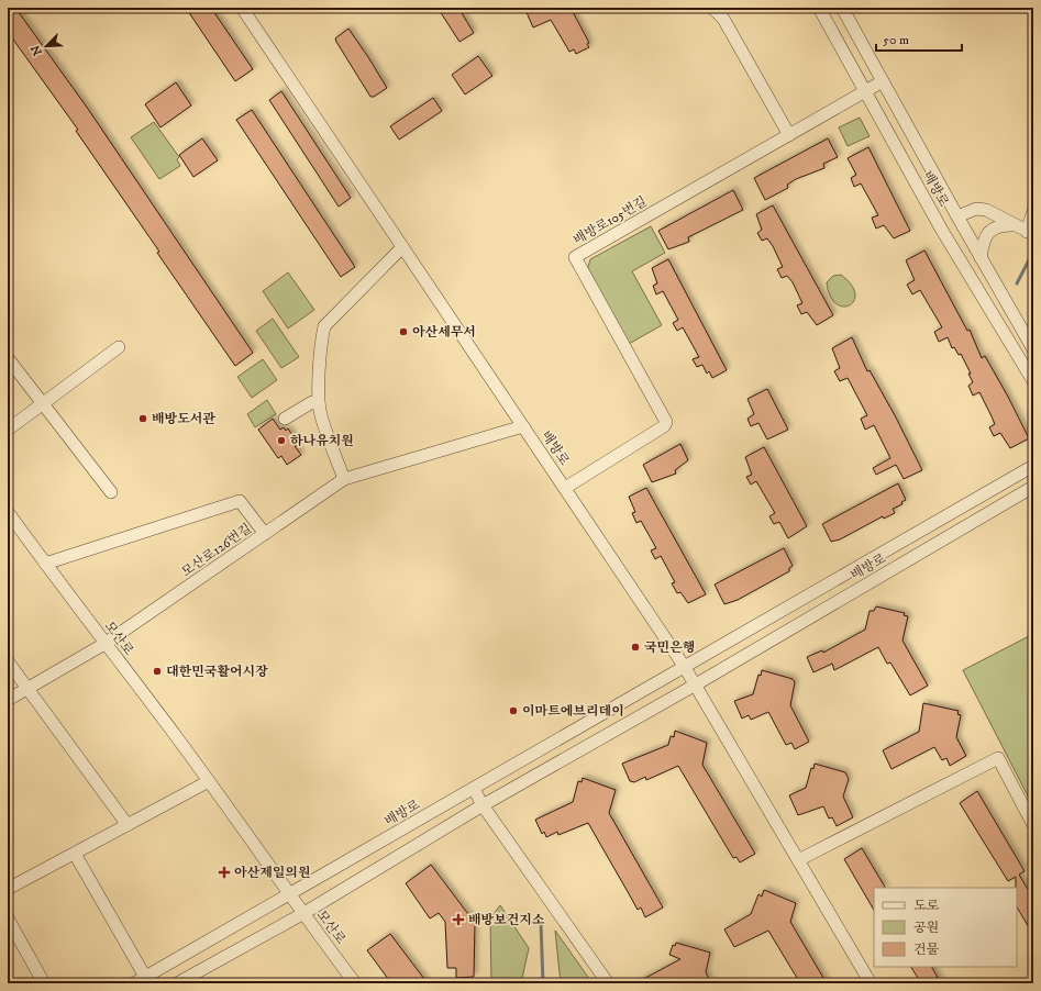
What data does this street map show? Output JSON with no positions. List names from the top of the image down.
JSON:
{
  "streets": {
    "street": [
      "배방로",
      "배방로105번길",
      "모산로126번길",
      "모산로"
    ]
  },
  "crossings": [
    ["배방로", "배방로105번길"],
    ["배방로", "모산로126번길"],
    ["배방로", "모산로"],
    ["모산로126번길", "모산로"]
  ],
  "places": {
    "other": [
      "아산세무서",
      "배방도서관",
      "하나유치원",
      "국민은행",
      "대한민국활어시장",
      "이마트에브리데이"
    ],
    "health": ["아산제일의원", "배방보건지소"]
  },
  "legend": ["도로", "공원", "건물"],
  "scale_bar": "50 m",
  "north": "bottom left"
}
